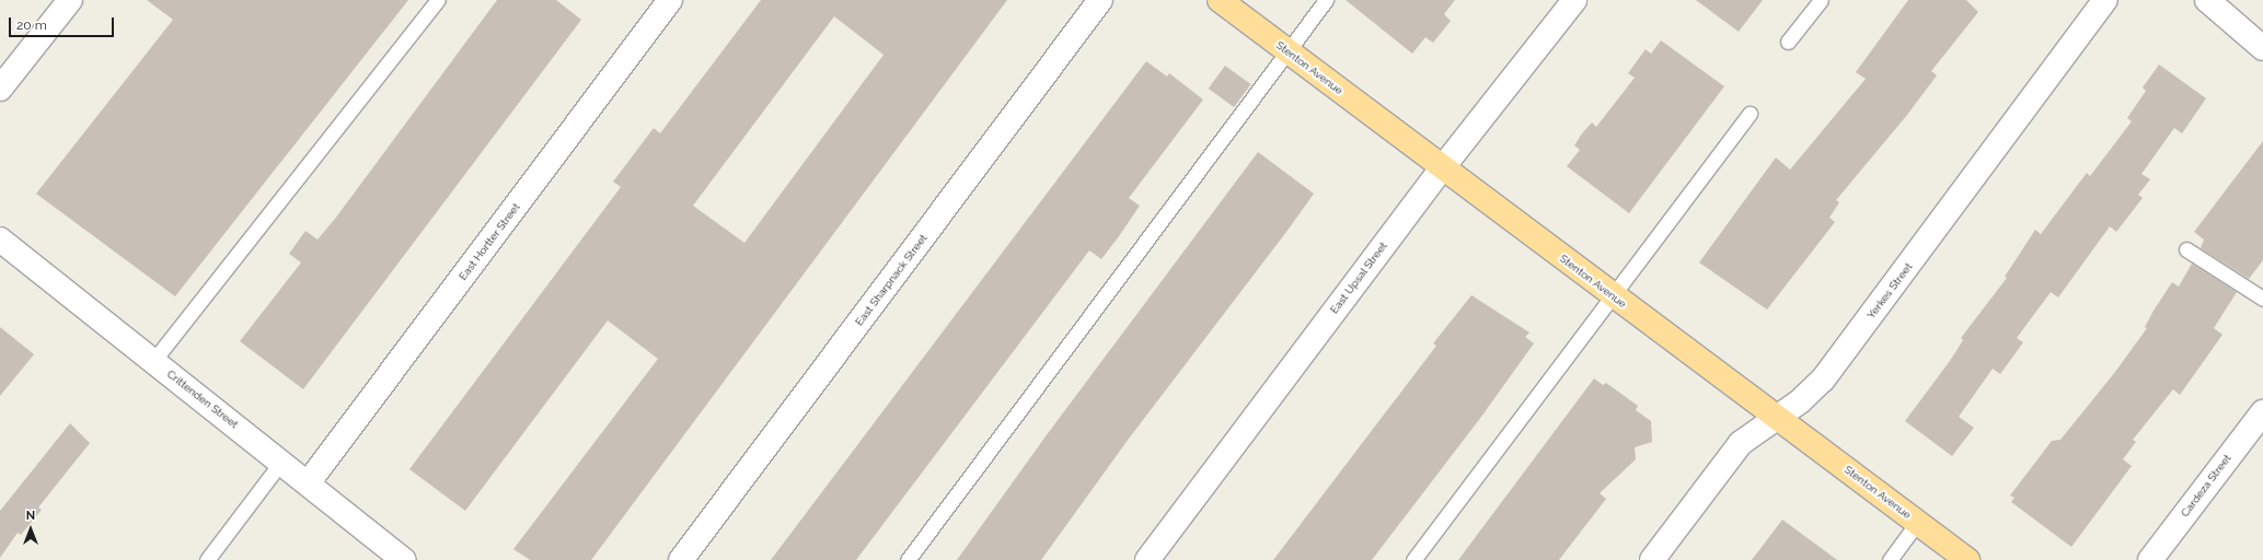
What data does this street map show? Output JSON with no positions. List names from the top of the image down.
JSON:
{
  "streets": {
    "main road": ["Stenton Avenue"],
    "street": [
      "East Hortter Street",
      "East Upsal Street",
      "East Sharpnack Street",
      "Yerkes Street",
      "Crittenden Street",
      "Cardeza Street"
    ]
  },
  "crossings": [
    ["Stenton Avenue", "East Upsal Street"],
    ["Stenton Avenue", "Yerkes Street"],
    ["East Hortter Street", "Crittenden Street"]
  ],
  "scale_bar": "20 m",
  "north": "top"
}
